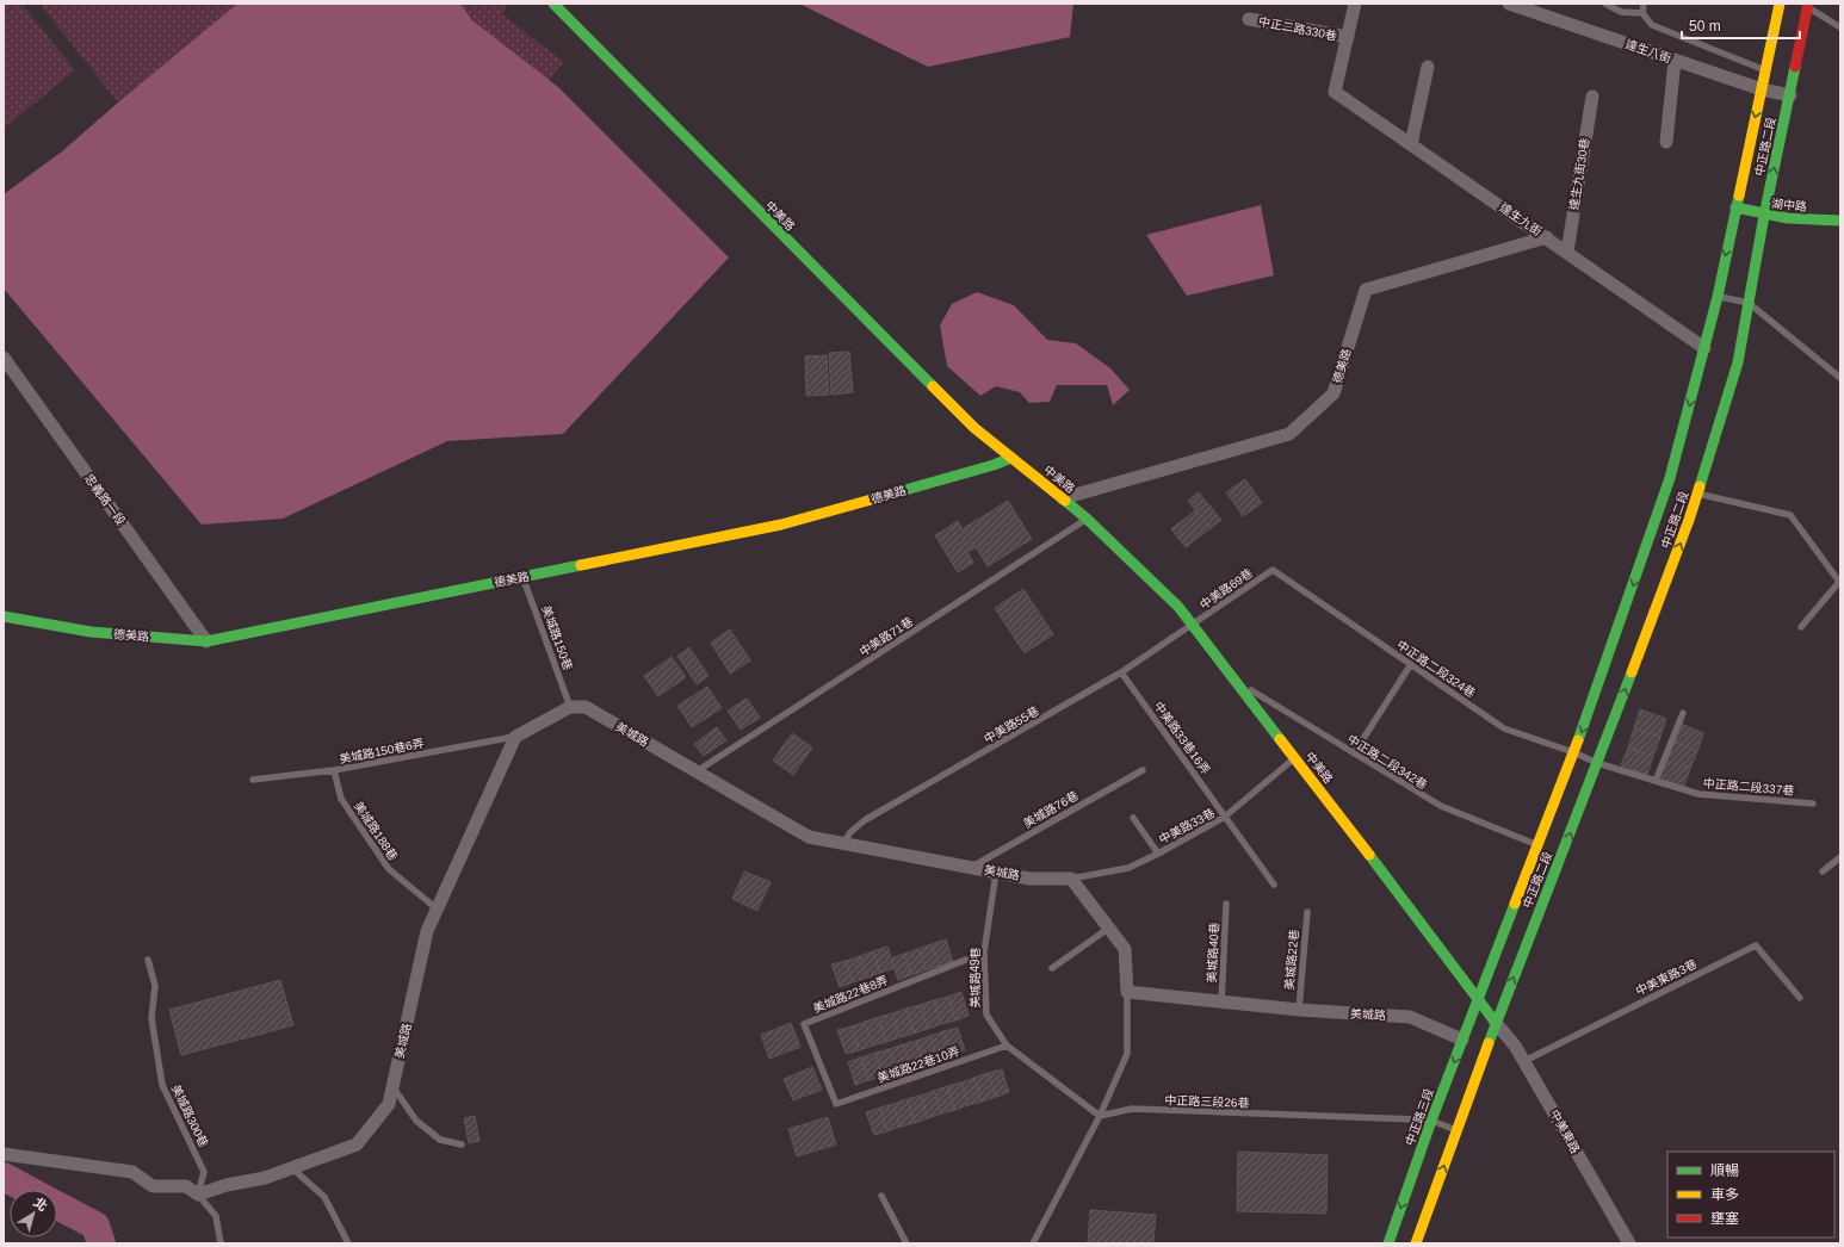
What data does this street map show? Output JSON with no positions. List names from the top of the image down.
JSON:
{
  "streets": {
    "main road": [
      "中正路二段",
      "湖中路",
      "中美路",
      "德美路",
      "中正路三段"
    ],
    "street": [
      "中正二路330巷",
      "達生八街",
      "達生九街30巷",
      "達生九街",
      "忠義路一段",
      "美城路",
      "中美東路"
    ],
    "lane": [
      "中美路69巷",
      "中美路71巷",
      "美城路150巷",
      "中正路二段324巷",
      "中美路55巷",
      "中美路33巷16弄",
      "美城路150巷6弄",
      "中正路二段342巷",
      "中正路二段337巷",
      "美城路76巷",
      "中美路33巷",
      "美城路188巷",
      "美城路40巷",
      "美城路22巷",
      "美城路49巷",
      "中美東路3巷",
      "美城路22巷8弄",
      "美城路22巷10弄",
      "中正路三段26巷",
      "美城路300巷"
    ]
  },
  "crossings": [
    ["中正二路330巷", "達生九街"],
    ["達生八街", "中正路二段"],
    ["中正路二段", "湖中路"],
    ["中正路二段", "中美路"],
    ["中正路二段", "達生九街"],
    ["中正路二段", "中正路二段324巷"],
    ["中正路二段", "中正路二段342巷"],
    ["中正路二段", "中正路二段337巷"],
    ["中正路二段", "中正路三段"],
    ["中正路二段", "中美東路"],
    ["達生九街30巷", "達生九街"],
    ["中美路", "德美路"],
    ["中美路", "中美路69巷"],
    ["中美路", "中美路71巷"],
    ["中美路", "中美路55巷"],
    ["中美路", "中正路二段342巷"],
    ["中美路", "中美路33巷"],
    ["中美路", "中正路三段"],
    ["中美路", "中美東路"],
    ["達生九街", "德美路"],
    ["德美路", "忠義路一段"],
    ["德美路", "美城路150巷"],
    ["中美路69巷", "中正路二段324巷"],
    ["中美路69巷", "中美路55巷"],
    ["中美路71巷", "美城路"],
    ["美城路150巷", "美城路"],
    ["中正路二段324巷", "中正路二段337巷"],
    ["中美路55巷", "美城路"],
    ["中美路55巷", "中美路33巷16弄"],
    ["美城路", "美城路150巷6弄"],
    ["美城路", "美城路76巷"],
    ["美城路", "中美路33巷"],
    ["美城路", "美城路188巷"],
    ["美城路", "美城路40巷"],
    ["美城路", "美城路22巷"],
    ["美城路", "美城路49巷"],
    ["美城路", "美城路300巷"],
    ["美城路", "中正路三段"],
    ["中美路33巷16弄", "中美路33巷"],
    ["美城路150巷6弄", "美城路188巷"],
    ["美城路49巷", "美城路22巷8弄"],
    ["美城路49巷", "美城路22巷10弄"],
    ["美城路49巷", "中正路三段26巷"],
    ["中美東路3巷", "中美東路"],
    ["美城路22巷8弄", "美城路22巷10弄"],
    ["中正路三段26巷", "中正路三段"]
  ],
  "legend": ["順暢", "車多", "壅塞"],
  "scale_bar": "50 m",
  "north": "top right"
}
